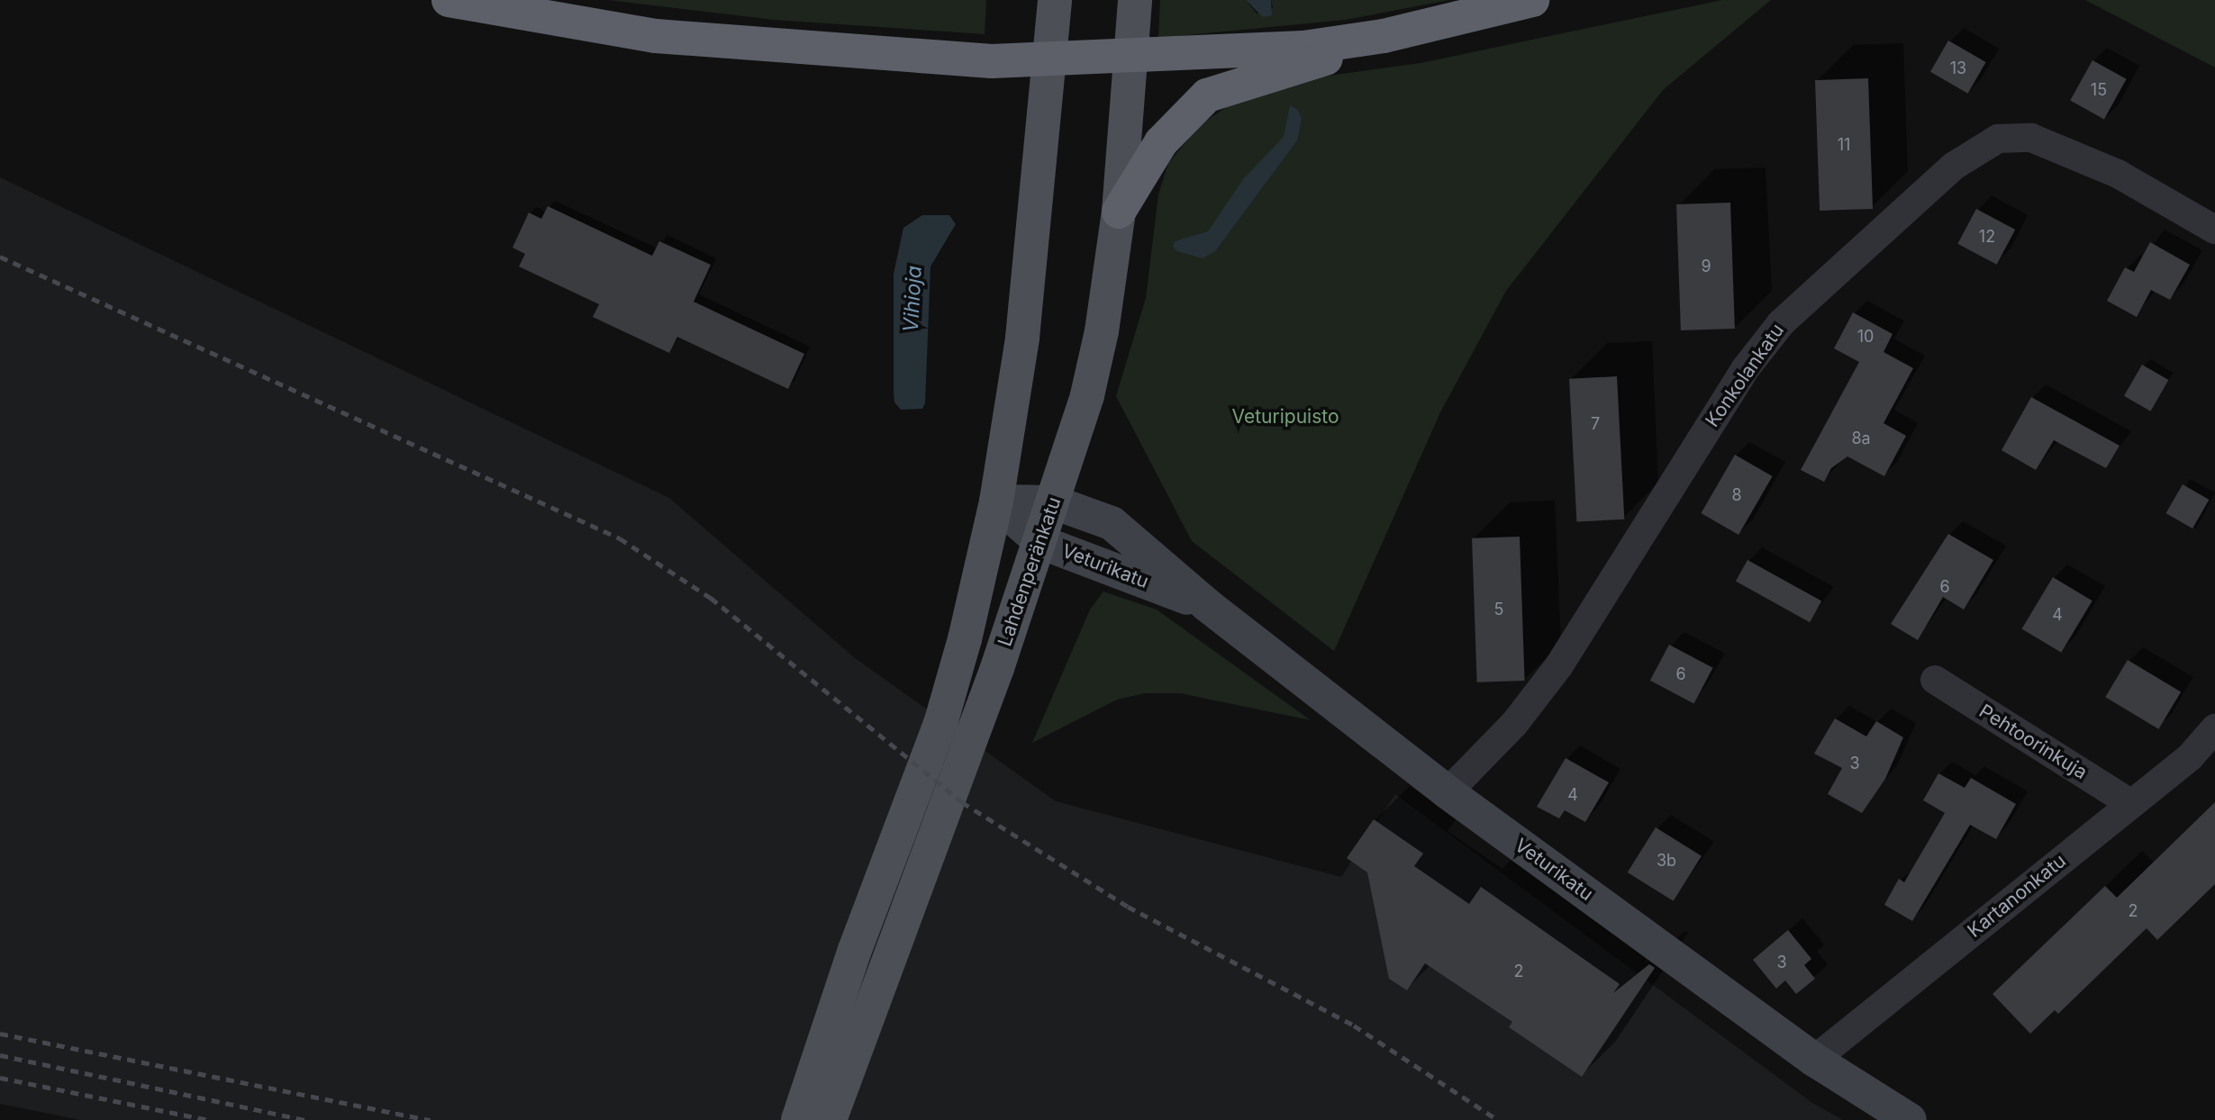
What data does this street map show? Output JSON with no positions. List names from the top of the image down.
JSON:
{
  "streets": {
    "main road": ["Lahdenperänkatu"],
    "street": [
      "Konkolankatu",
      "Veturikatu",
      "Pehtoorinkuja",
      "Kartanonkatu"
    ]
  },
  "crossings": [
    ["Konkolankatu", "Veturikatu"],
    ["Veturikatu", "Lahdenperänkatu"],
    ["Veturikatu", "Kartanonkatu"],
    ["Pehtoorinkuja", "Kartanonkatu"]
  ],
  "water": ["Vihioja"],
  "parks": ["Veturipuisto"],
  "house_numbers": [
    "13",
    "15",
    "11",
    "12",
    "9",
    "10",
    "7",
    "8a",
    "8",
    "6",
    "5",
    "4",
    "6",
    "3",
    "4",
    "3b",
    "2",
    "3",
    "2"
  ]
}
